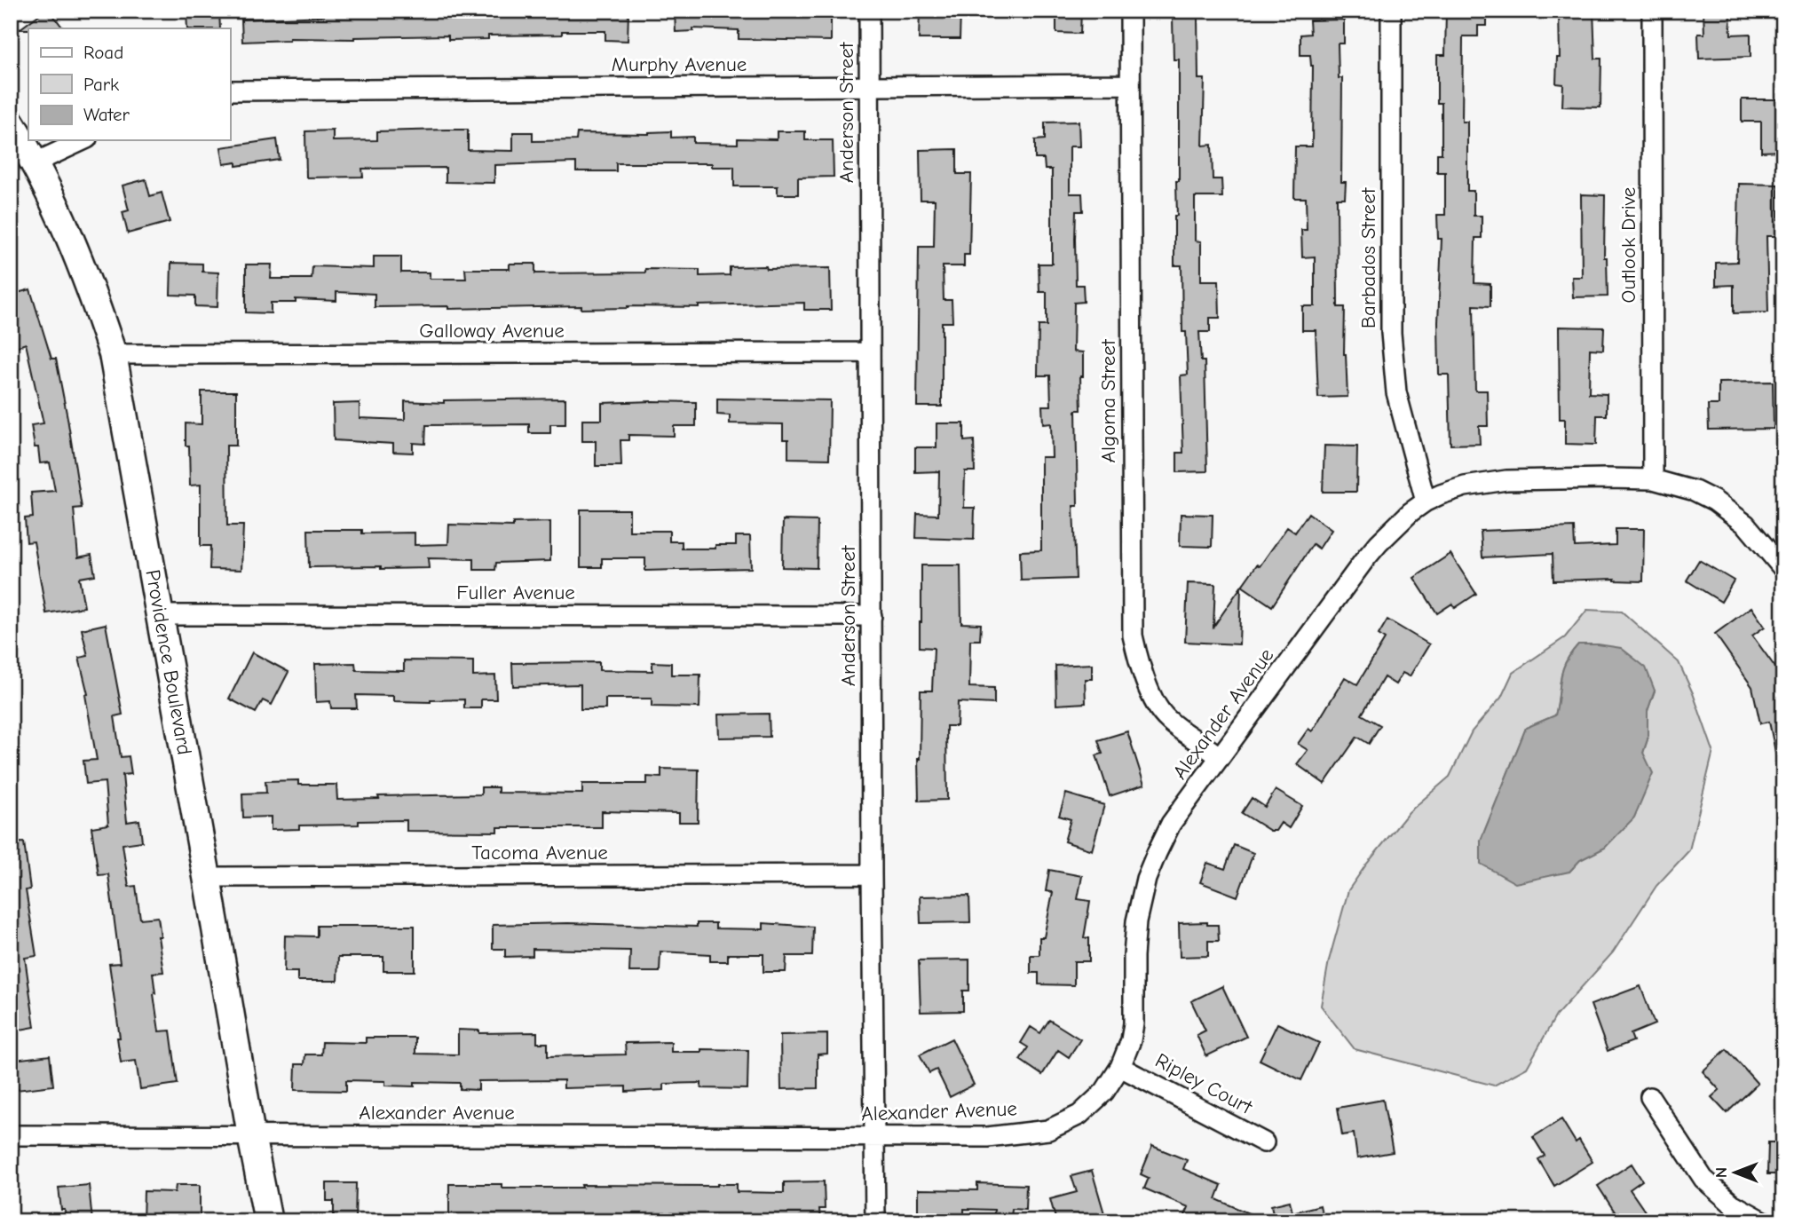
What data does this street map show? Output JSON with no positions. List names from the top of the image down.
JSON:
{
  "streets": {
    "main road": ["Providence Boulevard"],
    "street": [
      "Murphy Avenue",
      "Anderson Street",
      "Outlook Drive",
      "Barbados Street",
      "Galloway Avenue",
      "Algoma Street",
      "Fuller Avenue",
      "Alexander Avenue",
      "Tacoma Avenue",
      "Ripley Court"
    ]
  },
  "crossings": [
    ["Murphy Avenue", "Anderson Street"],
    ["Murphy Avenue", "Algoma Street"],
    ["Anderson Street", "Galloway Avenue"],
    ["Anderson Street", "Fuller Avenue"],
    ["Anderson Street", "Alexander Avenue"],
    ["Anderson Street", "Tacoma Avenue"],
    ["Outlook Drive", "Alexander Avenue"],
    ["Barbados Street", "Alexander Avenue"],
    ["Galloway Avenue", "Providence Boulevard"],
    ["Algoma Street", "Alexander Avenue"],
    ["Fuller Avenue", "Providence Boulevard"],
    ["Providence Boulevard", "Alexander Avenue"],
    ["Providence Boulevard", "Tacoma Avenue"],
    ["Alexander Avenue", "Ripley Court"]
  ],
  "legend": ["Road", "Park", "Water"],
  "north": "left"
}
